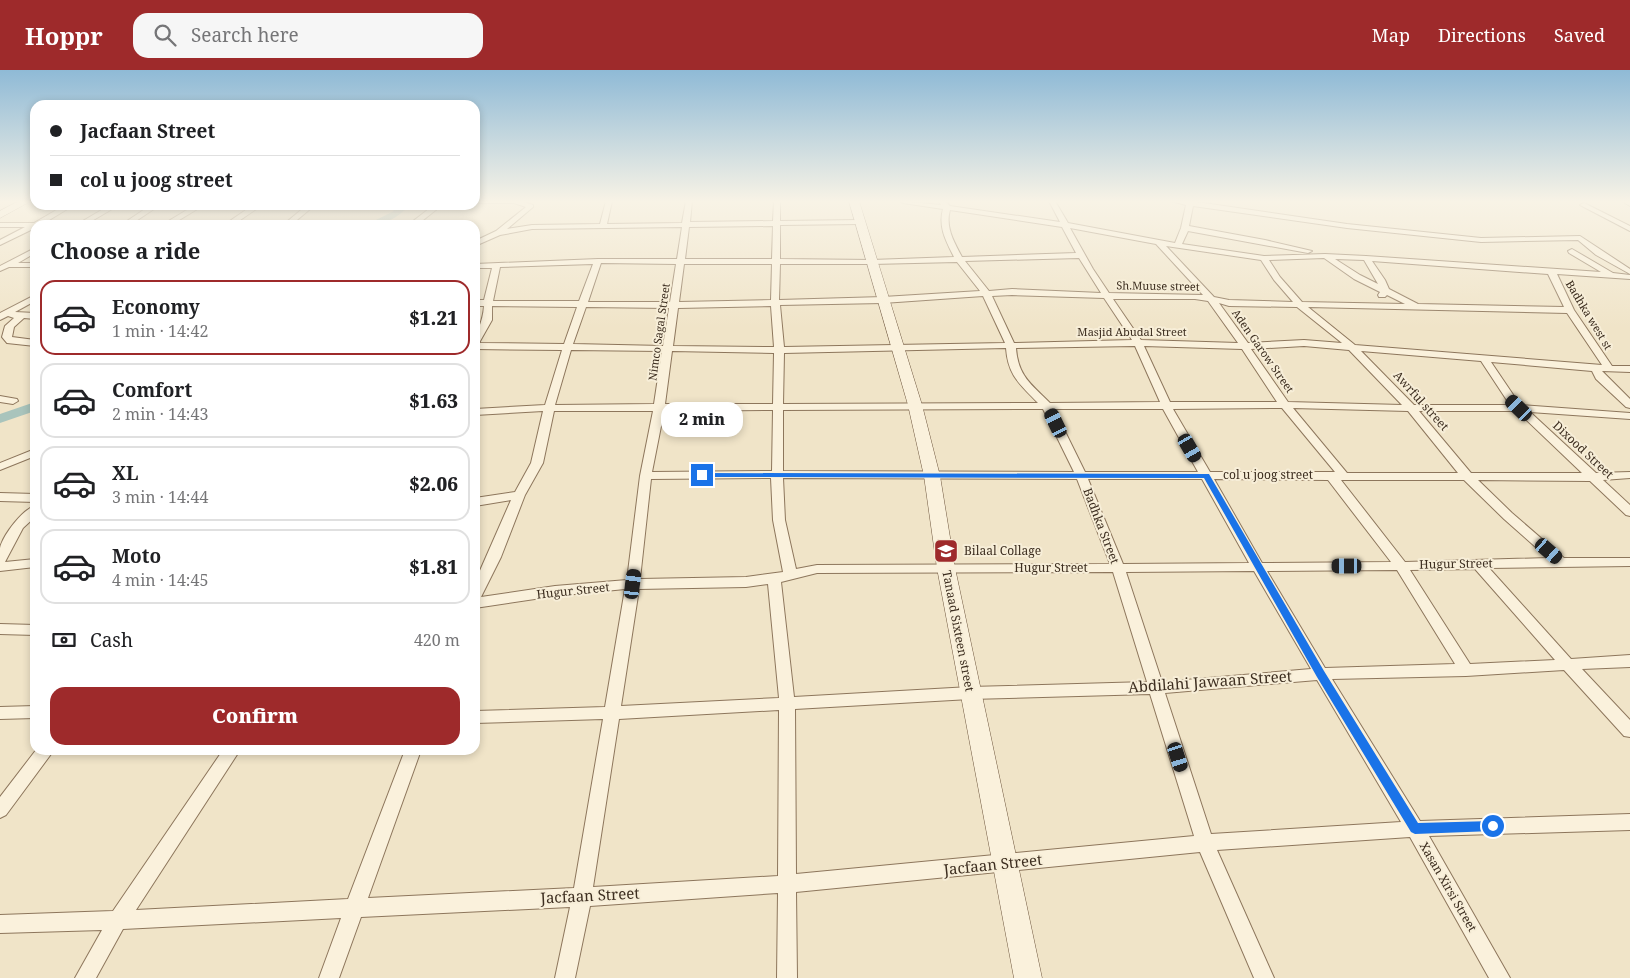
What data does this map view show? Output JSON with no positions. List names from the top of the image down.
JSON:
{
  "streets": {
    "street": [
      "Sh.Muuse street",
      "Badhka west st",
      "Nimco Sagal Street",
      "Masjid Abudal Street",
      "Aden Garow Street",
      "Awrful street",
      "Dixood Street",
      "col u joog street",
      "Badhka Street",
      "Hugur Street",
      "Tanaad Sixteen street",
      "Abdilahi Jawaan Street",
      "Jacfaan Street",
      "Xasan Xirsi Street"
    ]
  },
  "crossings": [
    ["Sh.Muuse street", "Badhka west st"],
    ["Sh.Muuse street", "Nimco Sagal Street"],
    ["Sh.Muuse street", "Aden Garow Street"],
    ["Sh.Muuse street", "Awrful street"],
    ["Sh.Muuse street", "Badhka Street"],
    ["Sh.Muuse street", "Tanaad Sixteen street"],
    ["Sh.Muuse street", "Xasan Xirsi Street"],
    ["Badhka west st", "Masjid Abudal Street"],
    ["Nimco Sagal Street", "Masjid Abudal Street"],
    ["Nimco Sagal Street", "col u joog street"],
    ["Nimco Sagal Street", "Hugur Street"],
    ["Nimco Sagal Street", "Abdilahi Jawaan Street"],
    ["Nimco Sagal Street", "Jacfaan Street"],
    ["Masjid Abudal Street", "Aden Garow Street"],
    ["Masjid Abudal Street", "Awrful street"],
    ["Masjid Abudal Street", "Dixood Street"],
    ["Masjid Abudal Street", "Badhka Street"],
    ["Masjid Abudal Street", "Tanaad Sixteen street"],
    ["Masjid Abudal Street", "Xasan Xirsi Street"],
    ["Aden Garow Street", "col u joog street"],
    ["Aden Garow Street", "Hugur Street"],
    ["Aden Garow Street", "Abdilahi Jawaan Street"],
    ["Awrful street", "col u joog street"],
    ["Awrful street", "Hugur Street"],
    ["Dixood Street", "col u joog street"],
    ["col u joog street", "Badhka Street"],
    ["col u joog street", "Tanaad Sixteen street"],
    ["col u joog street", "Xasan Xirsi Street"],
    ["Badhka Street", "Hugur Street"],
    ["Badhka Street", "Abdilahi Jawaan Street"],
    ["Badhka Street", "Jacfaan Street"],
    ["Hugur Street", "Tanaad Sixteen street"],
    ["Hugur Street", "Xasan Xirsi Street"],
    ["Tanaad Sixteen street", "Abdilahi Jawaan Street"],
    ["Tanaad Sixteen street", "Jacfaan Street"],
    ["Abdilahi Jawaan Street", "Xasan Xirsi Street"],
    ["Jacfaan Street", "Xasan Xirsi Street"]
  ],
  "places": {
    "school or university": ["Bilaal Collage"]
  },
  "page": {
    "header": "Hoppr",
    "search": "Search here",
    "nav": ["Map", "Directions", "Saved"],
    "banner": ["Jacfaan Street", "col u joog street"],
    "heading": "Choose a ride",
    "list": [
      {
        "name": "Economy",
        "note": "1 min · 14:42",
        "value": "$1.21"
      },
      {
        "name": "Comfort",
        "note": "2 min · 14:43",
        "value": "$1.63"
      },
      {
        "name": "XL",
        "note": "3 min · 14:44",
        "value": "$2.06"
      },
      {
        "name": "Moto",
        "note": "4 min · 14:45",
        "value": "$1.81"
      }
    ],
    "bubble": "2 min",
    "pay": ["Cash", "420 m"],
    "buttons": "Confirm"
  }
}
